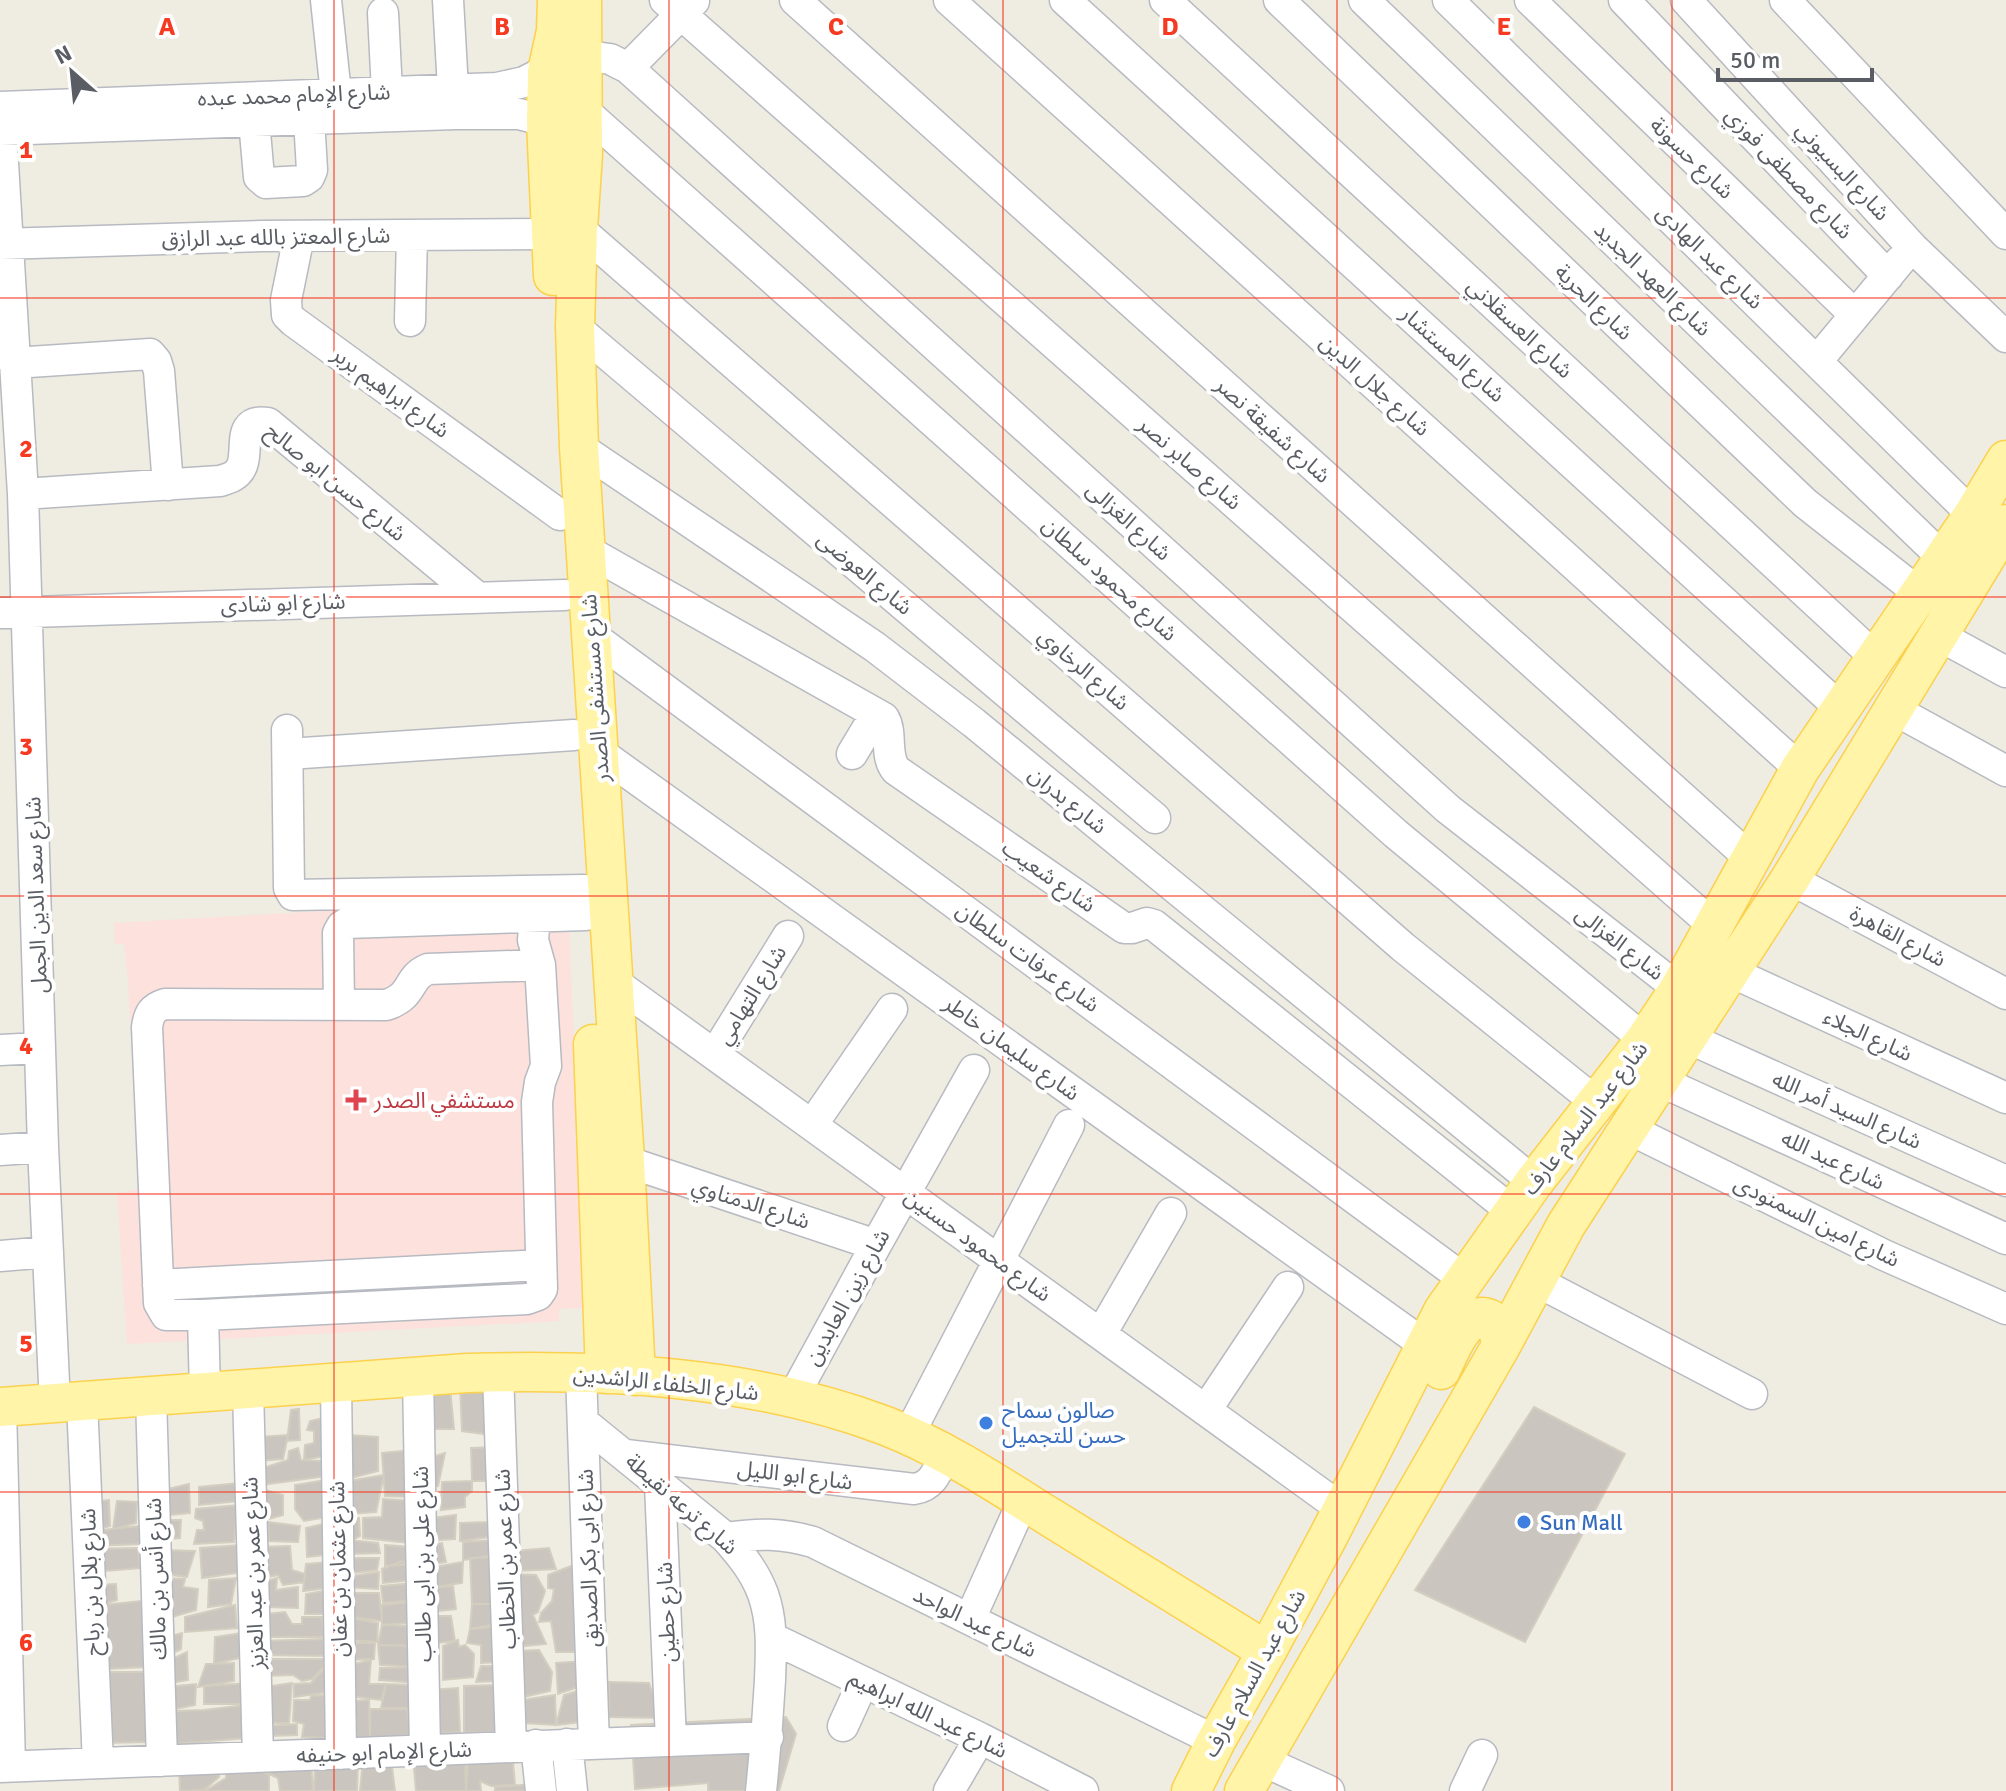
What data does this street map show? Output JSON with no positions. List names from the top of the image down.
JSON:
{
  "streets": {
    "main road": ["شارع مستشفى الصدر", "شارع عبد السلام عارف", "شارع الخلفاء الراشدين"],
    "street": [
      "شارع الإمام محمد عبده",
      "شارع حسونة",
      "شارع البسيوني",
      "شارع مصطفى فوزي",
      "شارع المعتز بالله عبد الرازق",
      "شارع عبد الهادى",
      "شارع العهد الجديد",
      "شارع الحرية",
      "شارع العسقلاني",
      "شارع المستشار",
      "شارع جلال الدين",
      "شارع ابراهيم بربر",
      "شارع شفيقة نصر",
      "شارع صابر نصر",
      "شارع حسن ابو صالح",
      "شارع الغزالى",
      "شارع العوضى",
      "شارع محمود سلطان",
      "شارع ابو شادى",
      "شارع الرخاوي",
      "شارع بدران",
      "شارع شعيب",
      "شارع سعد الدين الجمل",
      "شارع القاهرة",
      "شارع عرفات سلطان",
      "شارع التهامي",
      "شارع الجلاء",
      "شارع سليمان خاطر",
      "شارع السيد أمر الله",
      "شارع عبد الله",
      "شارع الدمناوي",
      "شارع امين السمنودى",
      "شارع محمود حسنين",
      "شارع زين العابدين",
      "شارع ابو الليل",
      "شارع ترعه نقيطة",
      "شارع ابى بكر الصديق",
      "شارع عمر بن الخطاب",
      "شارع على بن ابى طالب",
      "شارع عثمان بن عفان",
      "شارع عمر بن عبد العزيز",
      "شارع أنس بن مالك",
      "شارع بلال بن رباح",
      "شارع حطين",
      "شارع عبد الواحد",
      "شارع عبد الله ابراهيم",
      "شارع الإمام ابو حنيفه"
    ]
  },
  "crossings": [
    ["شارع الإمام محمد عبده", "شارع محمود سلطان"],
    ["شارع الإمام محمد عبده", "شارع مستشفى الصدر"],
    ["شارع الإمام محمد عبده", "شارع سعد الدين الجمل"],
    ["شارع المعتز بالله عبد الرازق", "شارع ابراهيم بربر"],
    ["شارع المعتز بالله عبد الرازق", "شارع الرخاوي"],
    ["شارع المعتز بالله عبد الرازق", "شارع مستشفى الصدر"],
    ["شارع المعتز بالله عبد الرازق", "شارع سعد الدين الجمل"],
    ["شارع عبد الهادى", "شارع عبد السلام عارف"],
    ["شارع العهد الجديد", "شارع عبد السلام عارف"],
    ["شارع الحرية", "شارع عبد السلام عارف"],
    ["شارع العسقلاني", "شارع عبد السلام عارف"],
    ["شارع المستشار", "شارع عبد السلام عارف"],
    ["شارع جلال الدين", "شارع عبد السلام عارف"],
    ["شارع ابراهيم بربر", "شارع مستشفى الصدر"],
    ["شارع شفيقة نصر", "شارع عبد السلام عارف"],
    ["شارع صابر نصر", "شارع عبد السلام عارف"],
    ["شارع حسن ابو صالح", "شارع ابو شادى"],
    ["شارع الغزالى", "شارع مستشفى الصدر"],
    ["شارع الغزالى", "شارع عبد السلام عارف"],
    ["شارع العوضى", "شارع مستشفى الصدر"],
    ["شارع محمود سلطان", "شارع مستشفى الصدر"],
    ["شارع محمود سلطان", "شارع عبد السلام عارف"],
    ["شارع ابو شادى", "شارع مستشفى الصدر"],
    ["شارع ابو شادى", "شارع سعد الدين الجمل"],
    ["شارع الرخاوي", "شارع مستشفى الصدر"],
    ["شارع الرخاوي", "شارع عبد السلام عارف"],
    ["شارع مستشفى الصدر", "شارع بدران"],
    ["شارع مستشفى الصدر", "شارع عرفات سلطان"],
    ["شارع مستشفى الصدر", "شارع سليمان خاطر"],
    ["شارع مستشفى الصدر", "شارع الدمناوي"],
    ["شارع مستشفى الصدر", "شارع محمود حسنين"],
    ["شارع مستشفى الصدر", "شارع الخلفاء الراشدين"],
    ["شارع مستشفى الصدر", "شارع ابى بكر الصديق"],
    ["شارع بدران", "شارع شعيب"],
    ["شارع بدران", "شارع عبد السلام عارف"],
    ["شارع شعيب", "شارع عبد السلام عارف"],
    ["شارع سعد الدين الجمل", "شارع الخلفاء الراشدين"],
    ["شارع سعد الدين الجمل", "شارع بلال بن رباح"],
    ["شارع القاهرة", "شارع عبد السلام عارف"],
    ["شارع عرفات سلطان", "شارع عبد السلام عارف"],
    ["شارع التهامي", "شارع محمود حسنين"],
    ["شارع الجلاء", "شارع عبد السلام عارف"],
    ["شارع سليمان خاطر", "شارع عبد السلام عارف"],
    ["شارع السيد أمر الله", "شارع عبد السلام عارف"],
    ["شارع عبد السلام عارف", "شارع عبد الله"],
    ["شارع عبد السلام عارف", "شارع امين السمنودى"],
    ["شارع عبد السلام عارف", "شارع محمود حسنين"],
    ["شارع عبد السلام عارف", "شارع الخلفاء الراشدين"],
    ["شارع عبد السلام عارف", "شارع عبد الواحد"],
    ["شارع الدمناوي", "شارع زين العابدين"],
    ["شارع محمود حسنين", "شارع زين العابدين"],
    ["شارع زين العابدين", "شارع الخلفاء الراشدين"],
    ["شارع الخلفاء الراشدين", "شارع ابو الليل"],
    ["شارع الخلفاء الراشدين", "شارع ابى بكر الصديق"],
    ["شارع الخلفاء الراشدين", "شارع عمر بن الخطاب"],
    ["شارع الخلفاء الراشدين", "شارع على بن ابى طالب"],
    ["شارع الخلفاء الراشدين", "شارع عثمان بن عفان"],
    ["شارع الخلفاء الراشدين", "شارع عمر بن عبد العزيز"],
    ["شارع الخلفاء الراشدين", "شارع أنس بن مالك"],
    ["شارع الخلفاء الراشدين", "شارع بلال بن رباح"],
    ["شارع ابو الليل", "شارع ترعه نقيطة"],
    ["شارع ترعه نقيطة", "شارع ابى بكر الصديق"],
    ["شارع ترعه نقيطة", "شارع حطين"],
    ["شارع ترعه نقيطة", "شارع عبد الواحد"],
    ["شارع ترعه نقيطة", "شارع عبد الله ابراهيم"],
    ["شارع ترعه نقيطة", "شارع الإمام ابو حنيفه"],
    ["شارع ابى بكر الصديق", "شارع الإمام ابو حنيفه"],
    ["شارع عمر بن الخطاب", "شارع الإمام ابو حنيفه"],
    ["شارع على بن ابى طالب", "شارع الإمام ابو حنيفه"],
    ["شارع عثمان بن عفان", "شارع الإمام ابو حنيفه"],
    ["شارع عمر بن عبد العزيز", "شارع الإمام ابو حنيفه"],
    ["شارع أنس بن مالك", "شارع الإمام ابو حنيفه"],
    ["شارع بلال بن رباح", "شارع الإمام ابو حنيفه"],
    ["شارع حطين", "شارع الإمام ابو حنيفه"]
  ],
  "places": {
    "health": ["مستشفي الصدر"],
    "other": ["صالون سماح حسن للتجميل", "Sun Mall"]
  },
  "scale_bar": "50 m",
  "north": "top left",
  "grid": {
    "columns": [
      "A",
      "B",
      "C",
      "D",
      "E"
    ],
    "rows": [
      "1",
      "2",
      "3",
      "4",
      "5",
      "6"
    ]
  }
}
